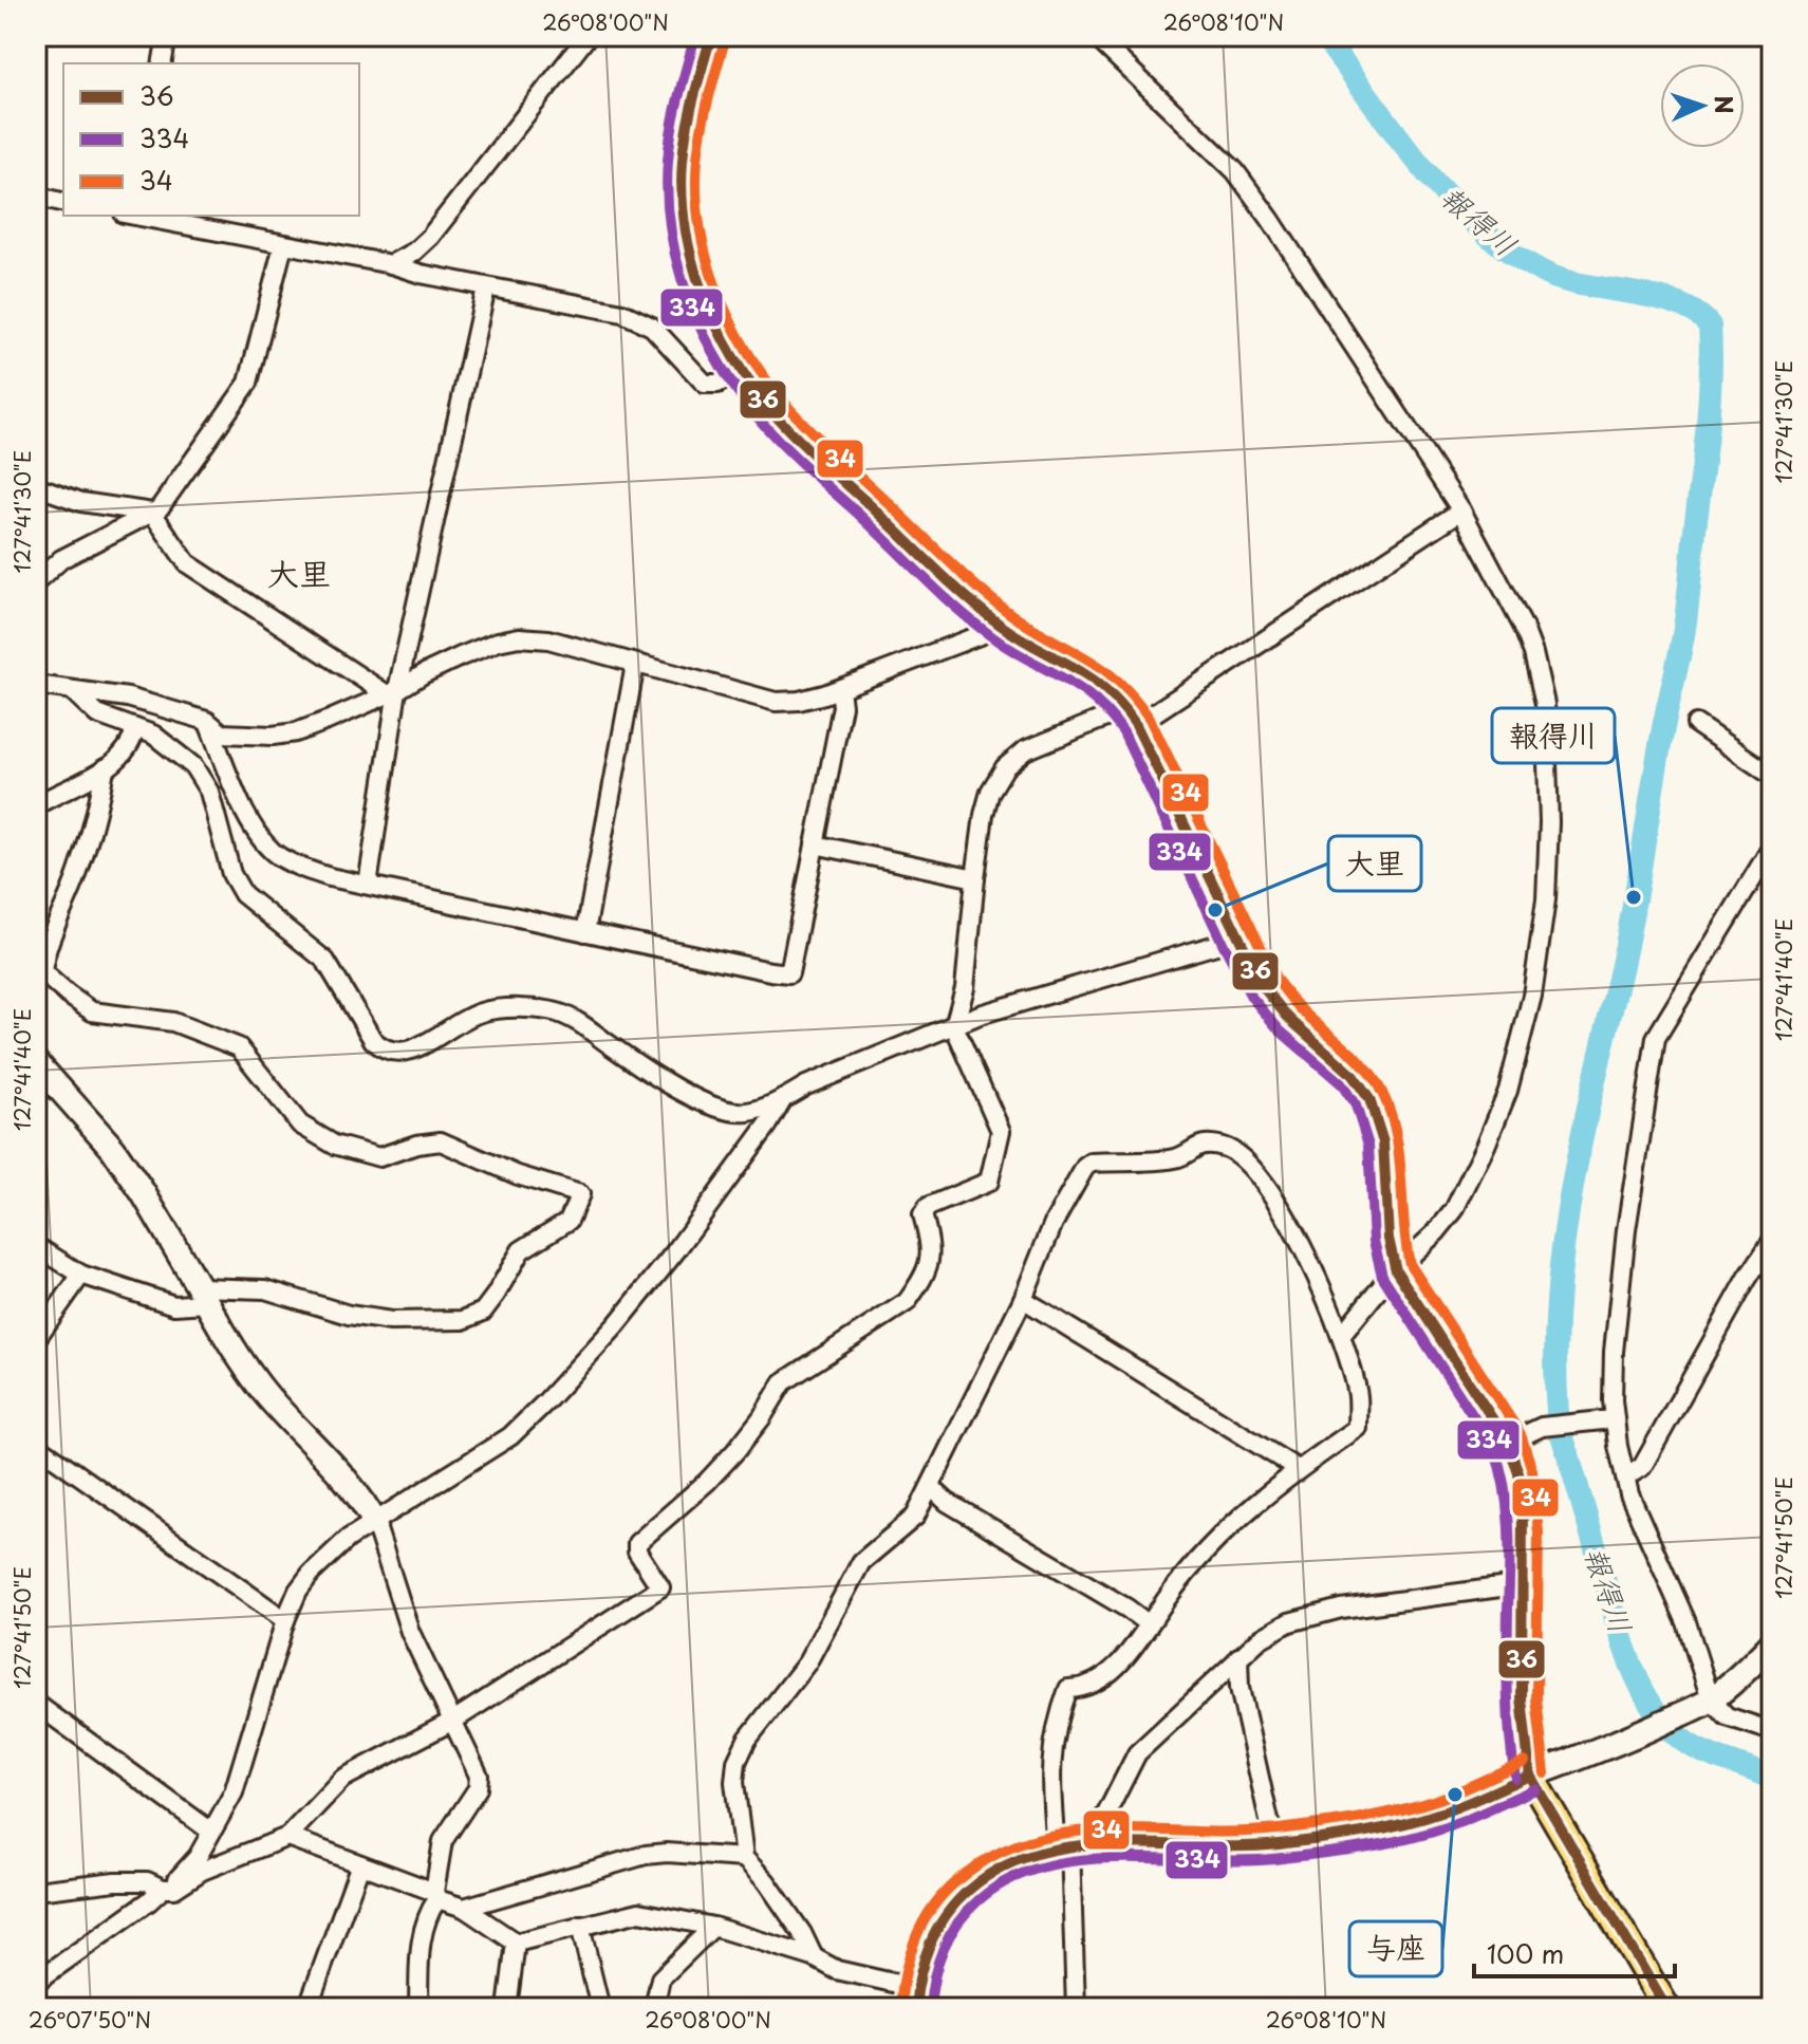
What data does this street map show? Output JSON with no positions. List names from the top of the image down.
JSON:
{
  "districts": ["大里"],
  "water": ["報得川"],
  "places": ["報得川", "大里", "与座"],
  "lines": ["transit line 36", "transit line 334", "transit line 34"],
  "legend": ["36", "334", "34"],
  "scale_bar": "100 m",
  "north": "right",
  "coordinates": [
    "26°08'00\"N",
    "26°08'10\"N",
    "127°41'30\"E",
    "127°41'40\"E",
    "127°41'50\"E",
    "26°07'50\"N"
  ]
}
